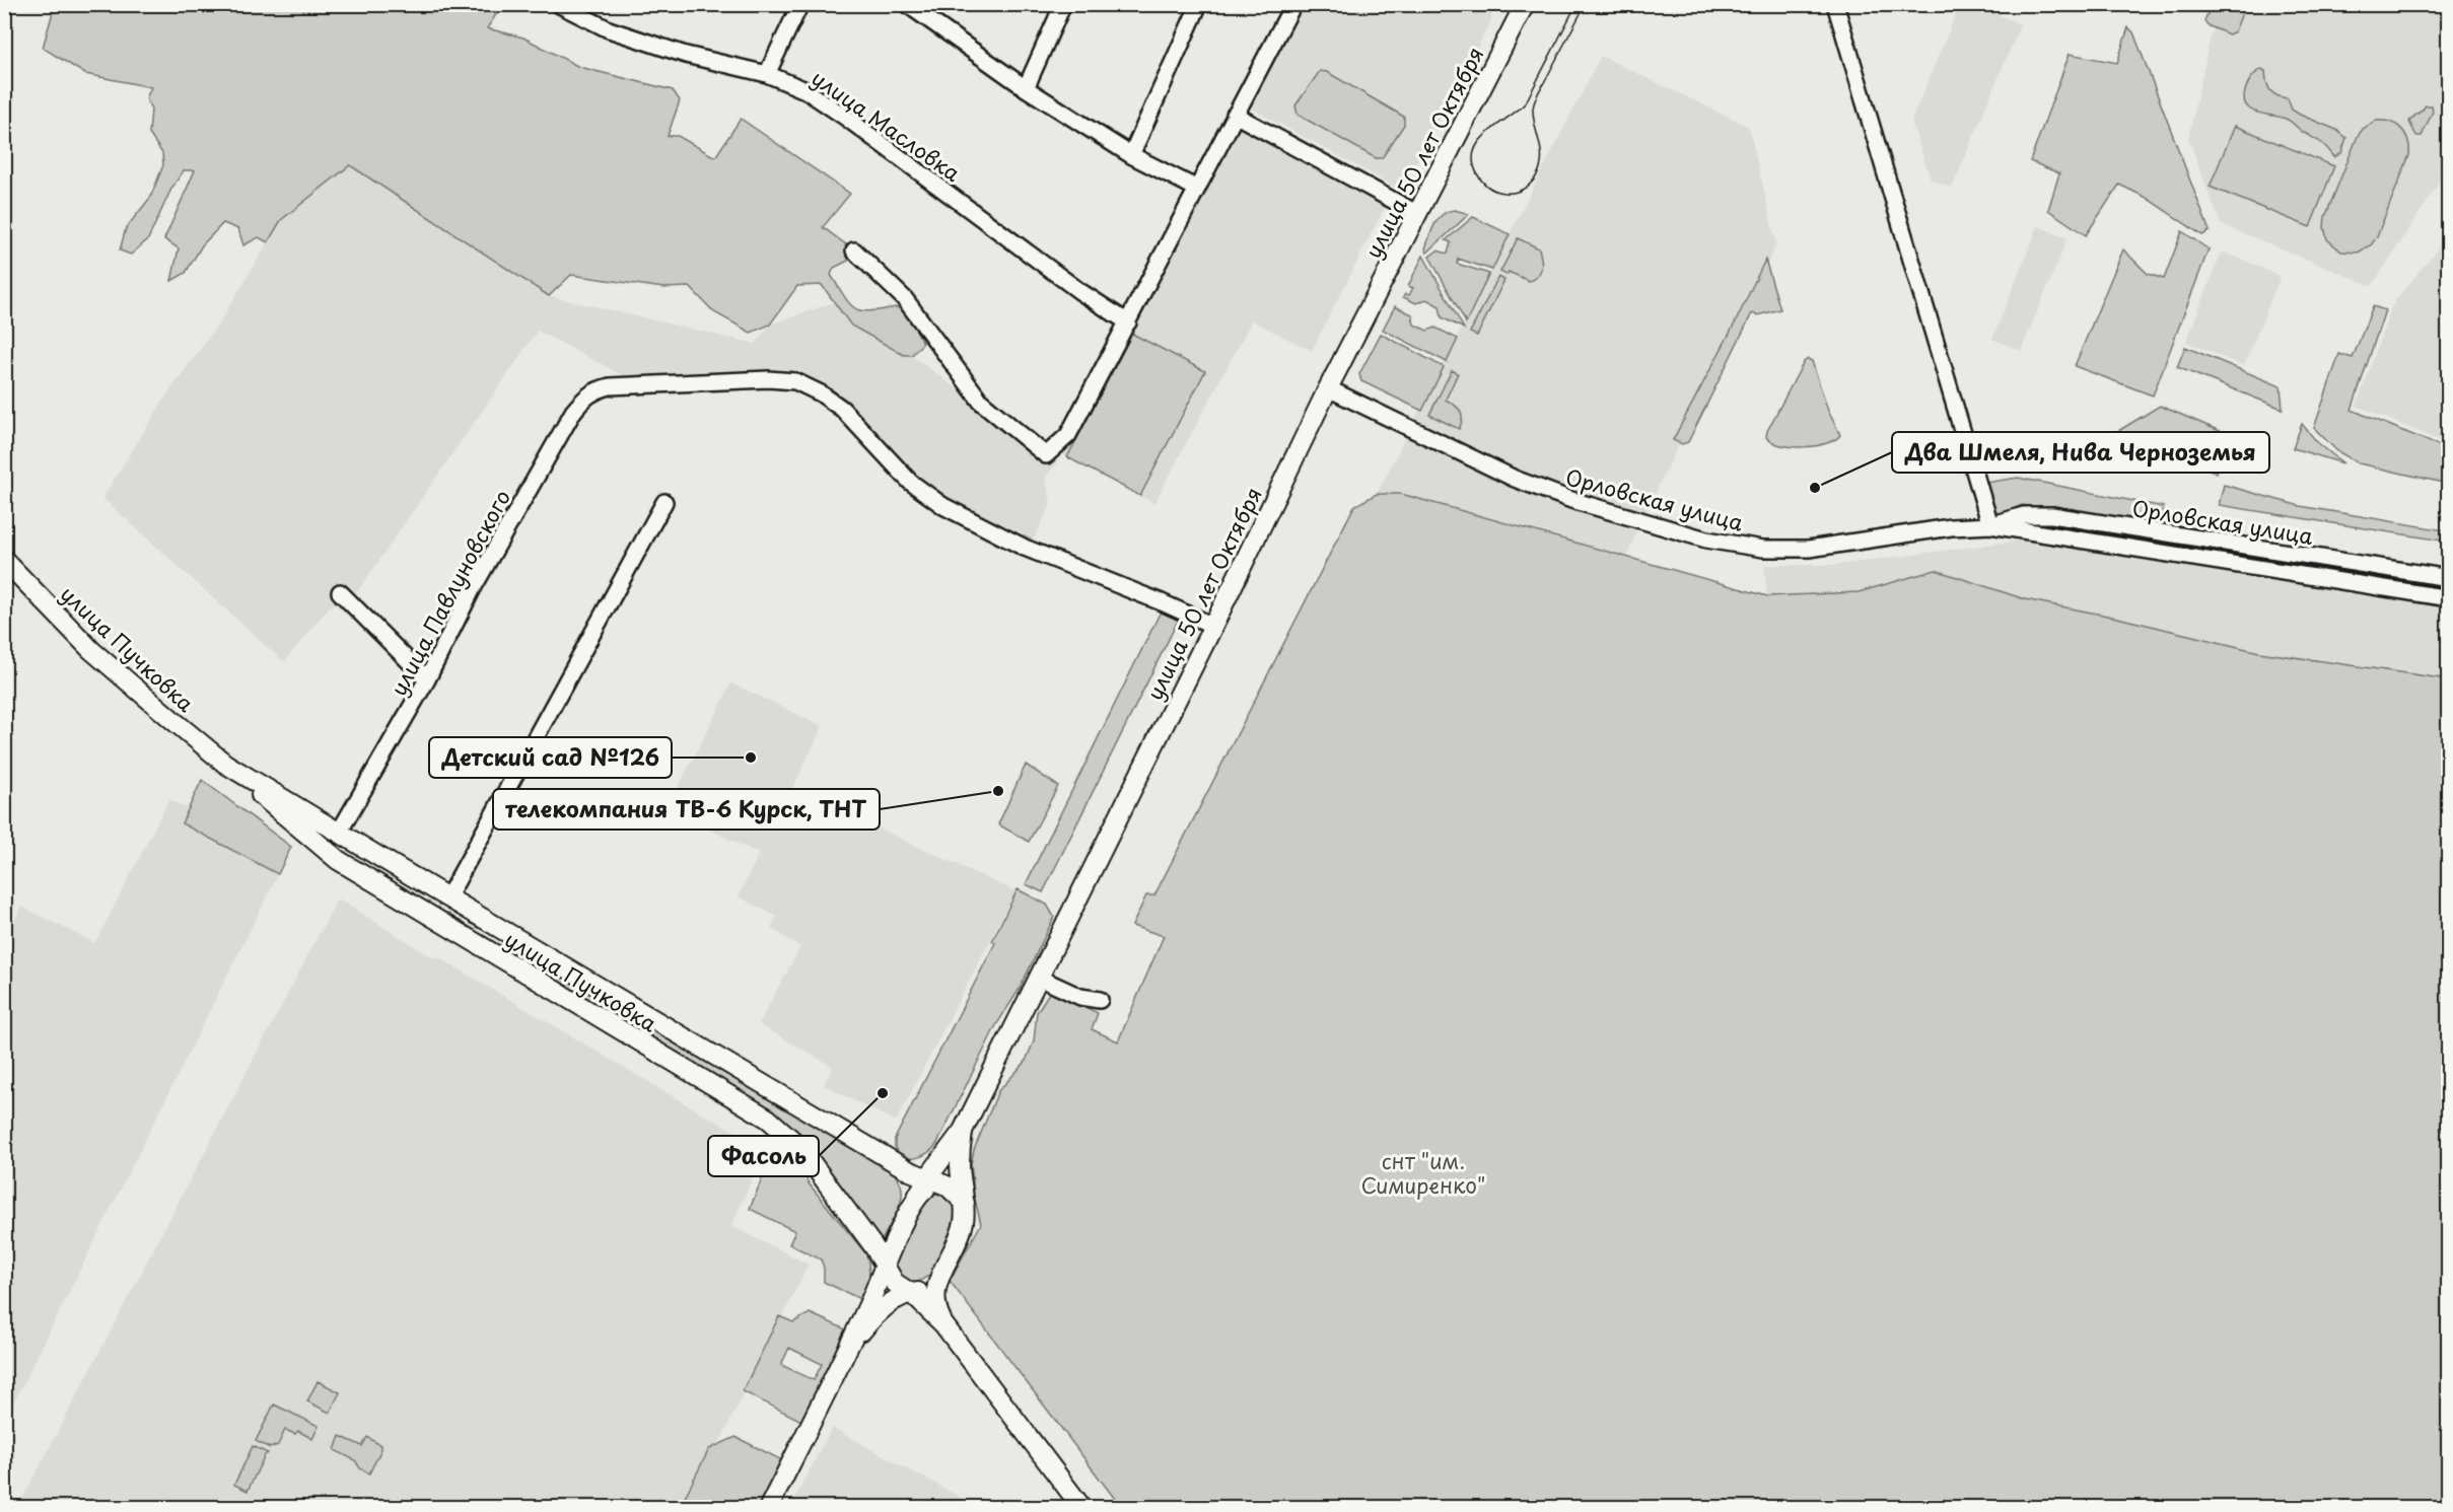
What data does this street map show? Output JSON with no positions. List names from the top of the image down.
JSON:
{
  "streets": {
    "main road": ["улица 50 лет Октября", "улица Пучковка"],
    "street": ["улица Масловка", "Орловская улица", "улица Павлуновского"]
  },
  "crossings": [
    ["улица 50 лет Октября", "Орловская улица"],
    ["улица 50 лет Октября", "улица Павлуновского"],
    ["улица 50 лет Октября", "улица Пучковка"],
    ["улица Павлуновского", "улица Пучковка"]
  ],
  "parks": ["снт \"им. Симиренко\""],
  "places": [
    "Два Шмеля, Нива Черноземья",
    "Детский сад №126",
    "телекомпания ТВ-6 Курск, ТНТ",
    "Фасоль"
  ]
}
